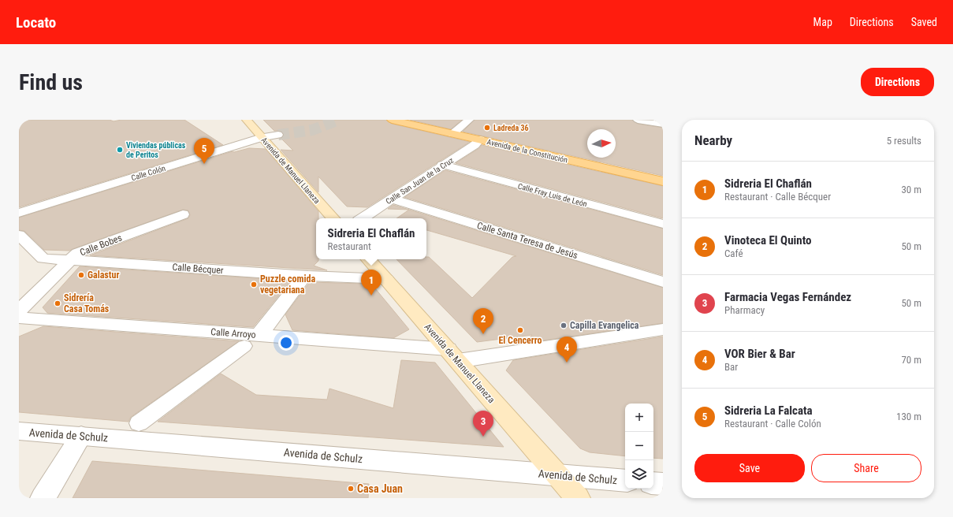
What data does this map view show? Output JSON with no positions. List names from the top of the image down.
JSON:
{
  "streets": {
    "main road": ["Avenida de la Constitución", "Avenida de Manuel Llaneza"],
    "street": [
      "Calle Colón",
      "Calle San Juan de la Cruz",
      "Calle Fray Luis de León",
      "Calle Santa Teresa de Jesús",
      "Calle Bobes",
      "Calle Bécquer",
      "Calle Arroyo",
      "Avenida de Schulz"
    ]
  },
  "crossings": [
    ["Avenida de la Constitución", "Calle San Juan de la Cruz"],
    ["Avenida de Manuel Llaneza", "Calle Colón"],
    ["Avenida de Manuel Llaneza", "Calle Bécquer"],
    ["Avenida de Manuel Llaneza", "Calle Arroyo"],
    ["Avenida de Manuel Llaneza", "Avenida de Schulz"],
    ["Calle San Juan de la Cruz", "Calle Fray Luis de León"],
    ["Calle San Juan de la Cruz", "Calle Santa Teresa de Jesús"],
    ["Calle Bobes", "Calle Bécquer"]
  ],
  "places": [
    "Ladreda 36",
    "Viviendas públicas de Peritos",
    "Galastur",
    "Puzzle comida vegetariana",
    "Sidrería Casa Tomás",
    "Capilla Evangelica",
    "El Cencerro",
    "Casa Juan"
  ],
  "north": "right",
  "page": {
    "header": "Locato",
    "nav": ["Map", "Directions", "Saved"],
    "buttons": [
      "Directions",
      ["Save", "Share"]
    ],
    "title": "Find us",
    "heading": ["Nearby", "5 results"],
    "pins": [
      "5",
      "1",
      "2",
      "4",
      "3"
    ],
    "list": [
      {
        "mark": "1",
        "name": "Sidreria El Chaflán",
        "note": "Restaurant · Calle Bécquer",
        "value": "30 m"
      },
      {
        "mark": "2",
        "name": "Vinoteca El Quinto",
        "note": "Café",
        "value": "50 m"
      },
      {
        "mark": "3",
        "name": "Farmacia Vegas Fernández",
        "note": "Pharmacy",
        "value": "50 m"
      },
      {
        "mark": "4",
        "name": "VOR Bier & Bar",
        "note": "Bar",
        "value": "70 m"
      },
      {
        "mark": "5",
        "name": "Sidreria La Falcata",
        "note": "Restaurant · Calle Colón",
        "value": "130 m"
      }
    ],
    "popup": ["Sidreria El Chaflán", "Restaurant"],
    "map_buttons": ["+", "−"]
  }
}
